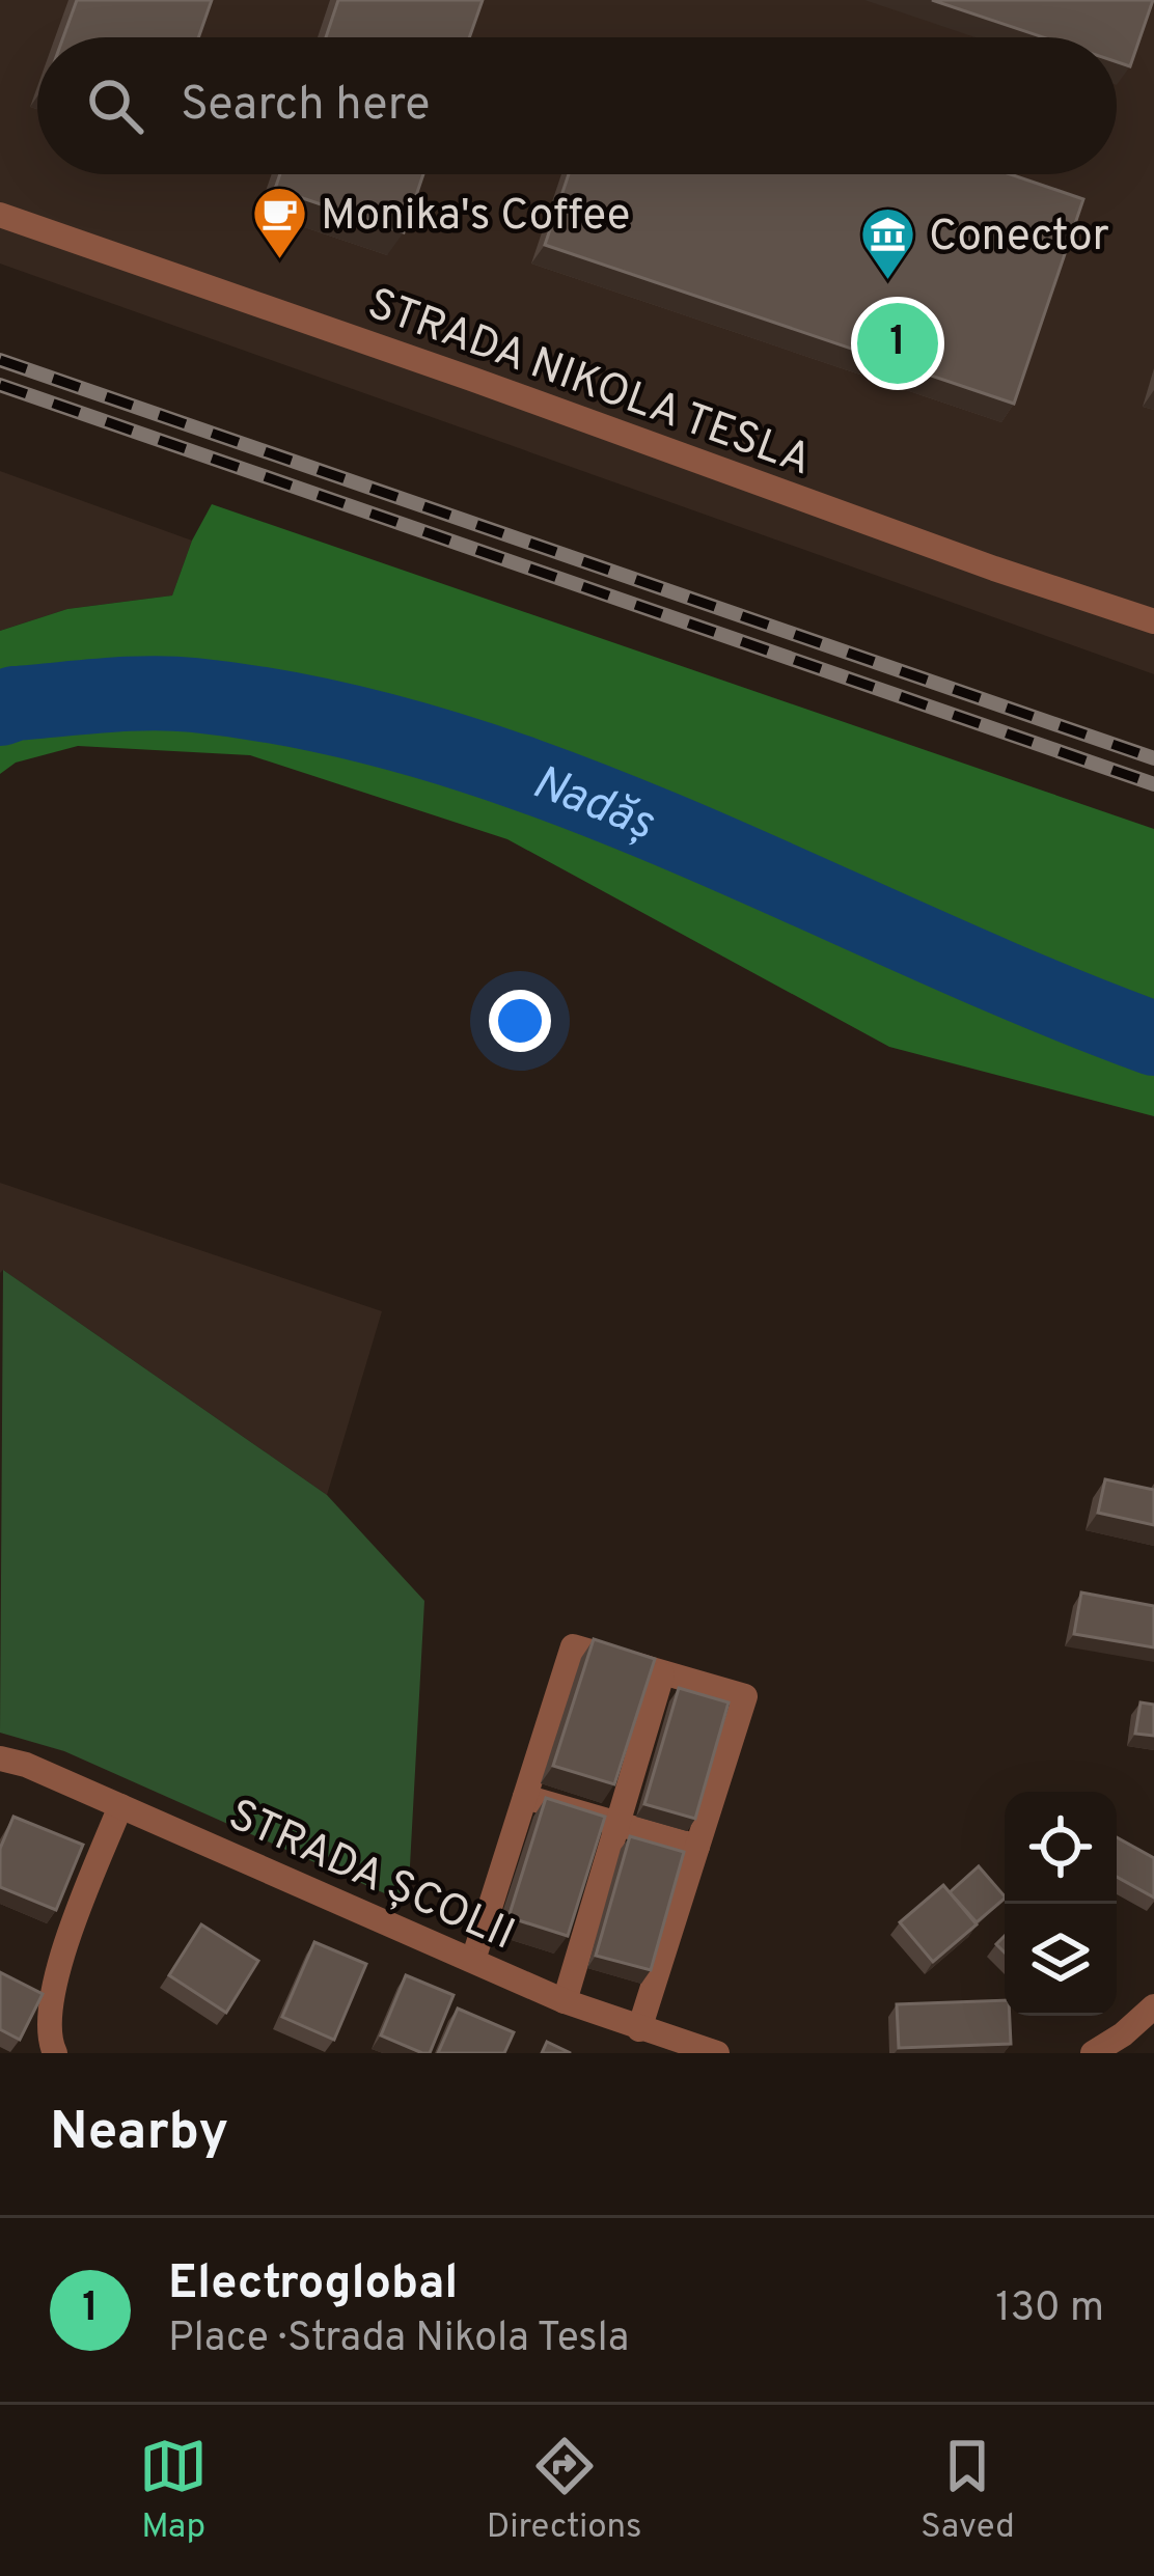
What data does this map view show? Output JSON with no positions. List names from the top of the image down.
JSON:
{
  "streets": {
    "street": ["STRADA NIKOLA TESLA", "STRADA ȘCOLII"]
  },
  "water": ["Nadăș"],
  "places": {
    "cafe": ["Monika's Coffee"],
    "museum": ["Conector"]
  },
  "page": {
    "search": "Search here",
    "pins": "1",
    "heading": "Nearby",
    "list": [
      {
        "mark": "1",
        "name": "Electroglobal",
        "note": "Place · Strada Nikola Tesla",
        "value": "130 m"
      }
    ],
    "nav": ["Map", "Directions", "Saved"]
  }
}
